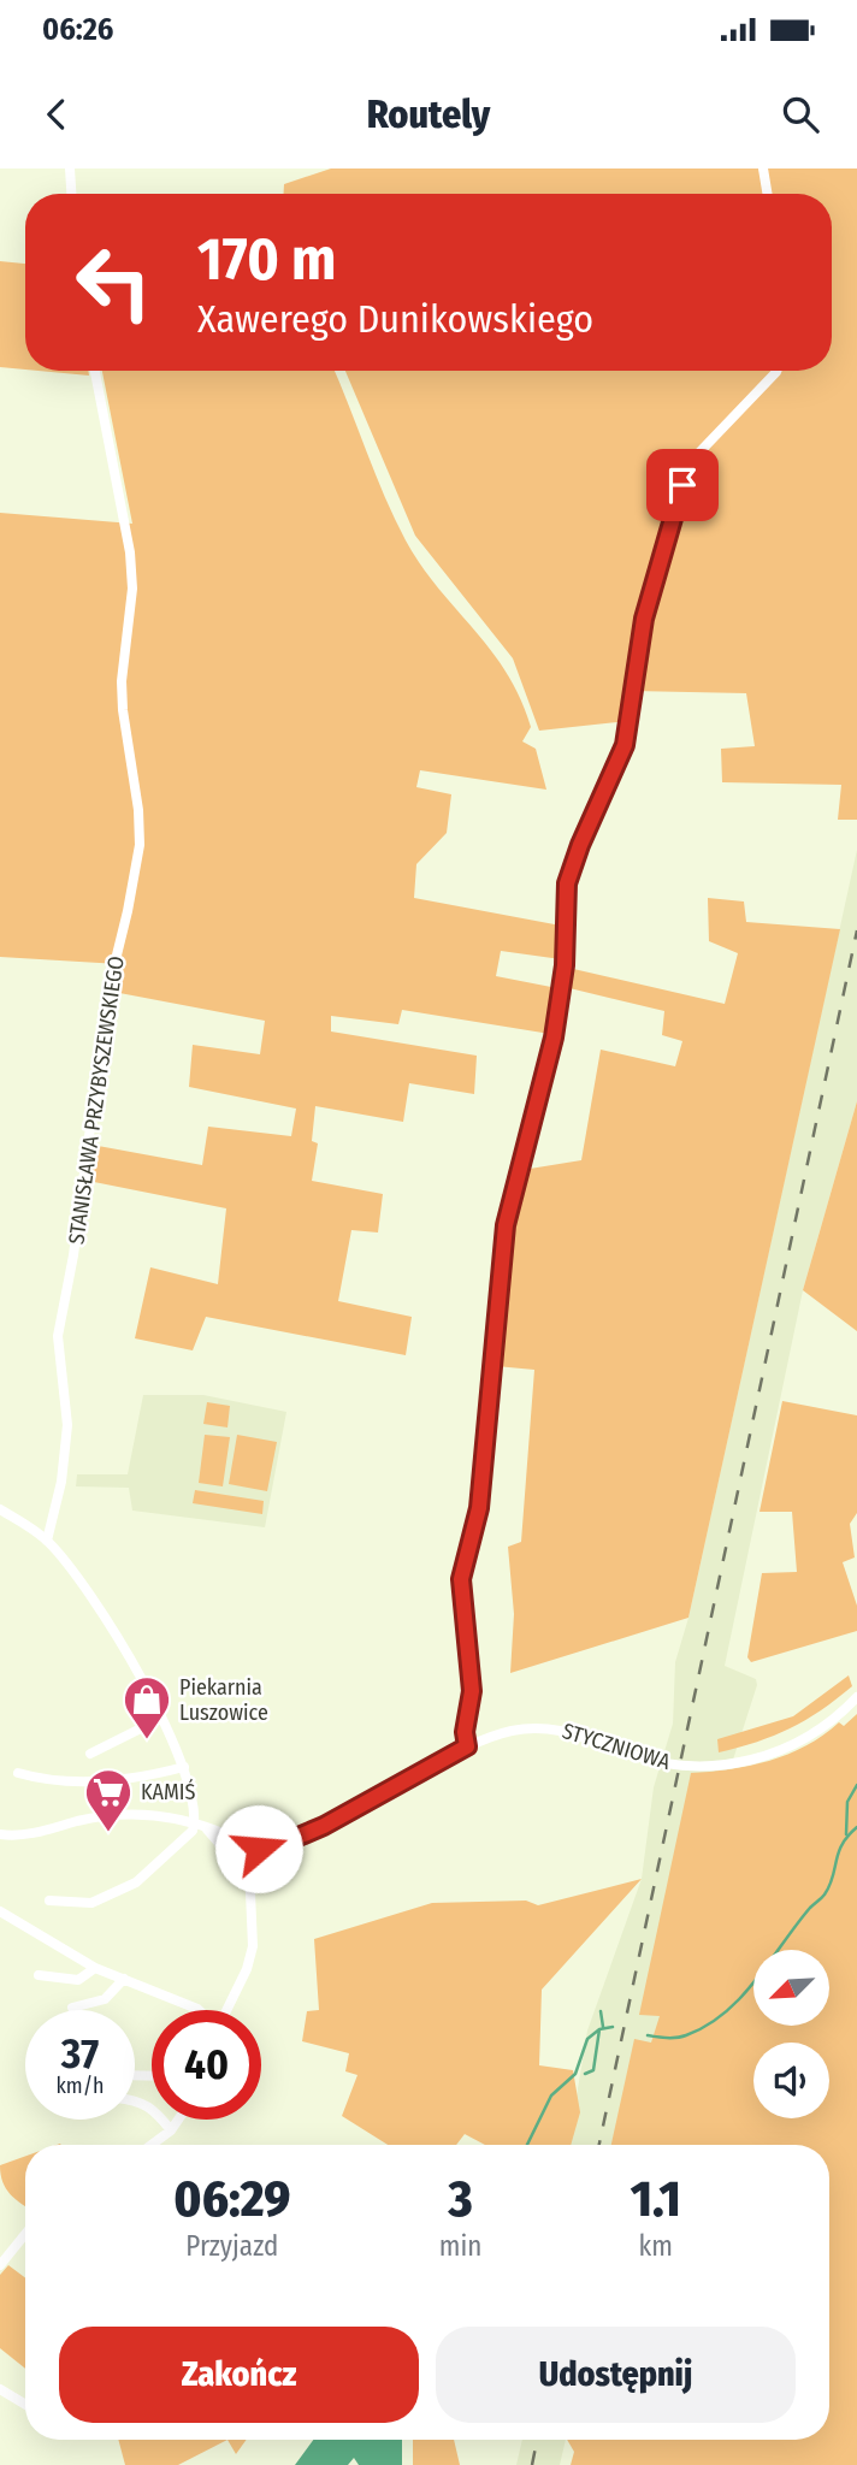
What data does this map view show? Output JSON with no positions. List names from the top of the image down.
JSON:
{
  "streets": {
    "street": ["STANISŁAWA PRZYBYSZEWSKIEGO", "STYCZNIOWA"]
  },
  "places": {
    "shop": ["Piekarnia Luszowice"],
    "supermarket": ["KAMIŚ"]
  },
  "north": "bottom left",
  "page": {
    "status": "06:26",
    "header": "Routely",
    "turn": ["170 m", "Xawerego Dunikowskiego"],
    "speed": "37 km/h",
    "limit": "40",
    "eta": [
      "06:29",
      "Przyjazd",
      "3",
      "min",
      "1.1",
      "km"
    ],
    "buttons": ["Zakończ", "Udostępnij"]
  }
}
